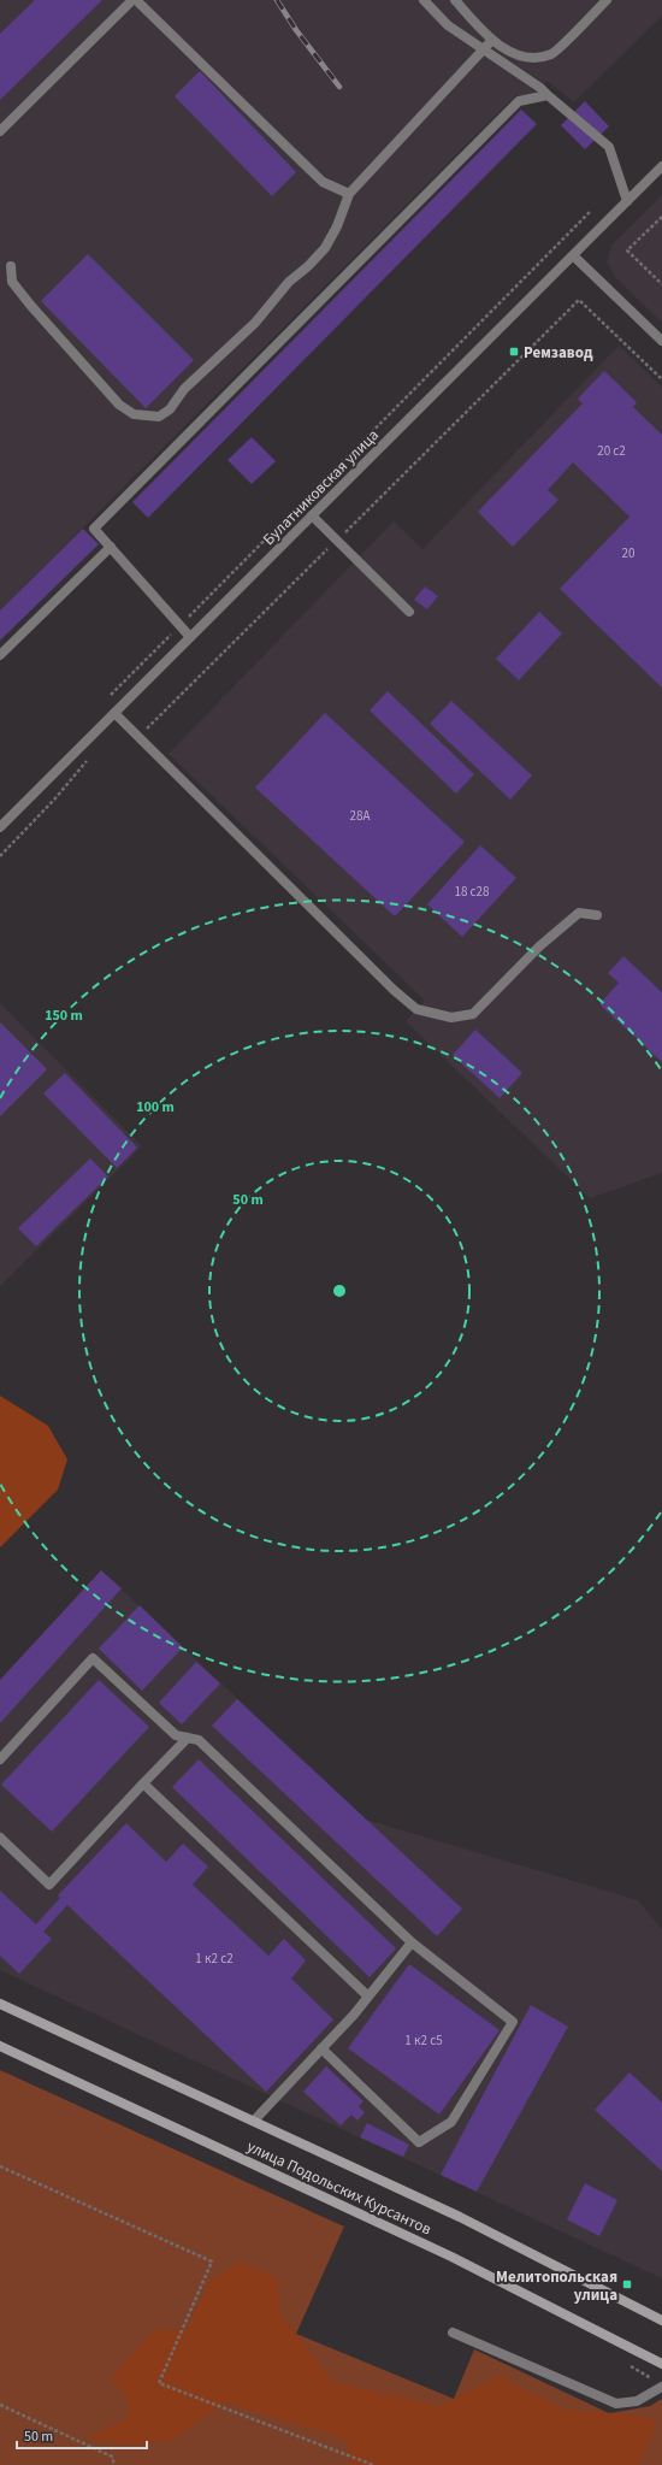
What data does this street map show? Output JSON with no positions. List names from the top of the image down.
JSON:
{
  "streets": {
    "main road": ["улица Подольских Курсантов"],
    "street": ["Булатниковская улица"]
  },
  "places": {
    "transit": ["Ремзавод", "Мелитопольская улица"]
  },
  "house_numbers": [
    "20 с2",
    "20",
    "28А",
    "18 с28",
    "1 к2 с2",
    "1 к2 с5"
  ],
  "scale_bar": "50 m",
  "rings": ["150 m", "100 m", "50 m"]
}
